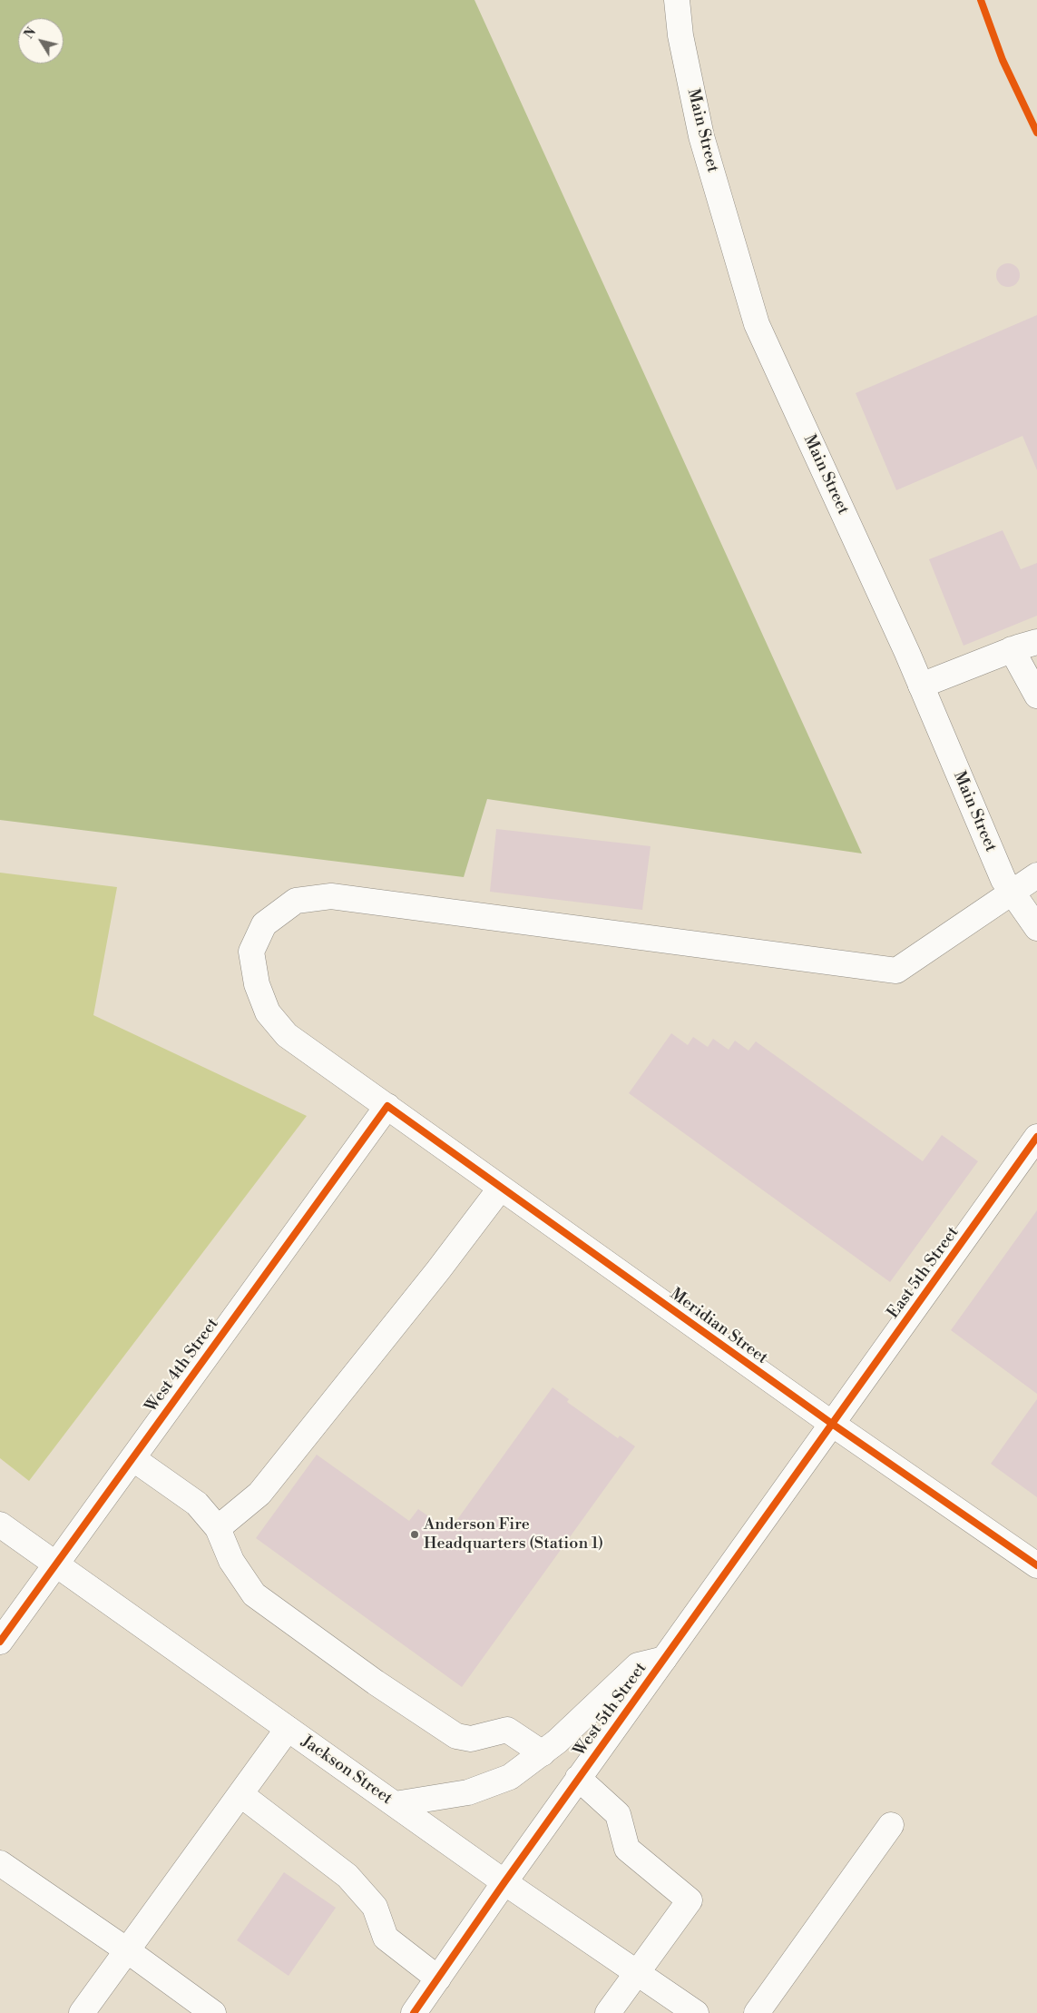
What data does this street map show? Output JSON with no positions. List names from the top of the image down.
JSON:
{
  "streets": {
    "street": [
      "Main Street",
      "East 5th Street",
      "Meridian Street",
      "West 4th Street",
      "West 5th Street",
      "Jackson Street"
    ]
  },
  "crossings": [
    ["Main Street", "Meridian Street"],
    ["East 5th Street", "Meridian Street"],
    ["East 5th Street", "West 5th Street"],
    ["Meridian Street", "West 4th Street"],
    ["Meridian Street", "West 5th Street"],
    ["West 4th Street", "Jackson Street"],
    ["West 5th Street", "Jackson Street"]
  ],
  "places": ["Anderson Fire Headquarters (Station 1)"],
  "north": "top left"
}
